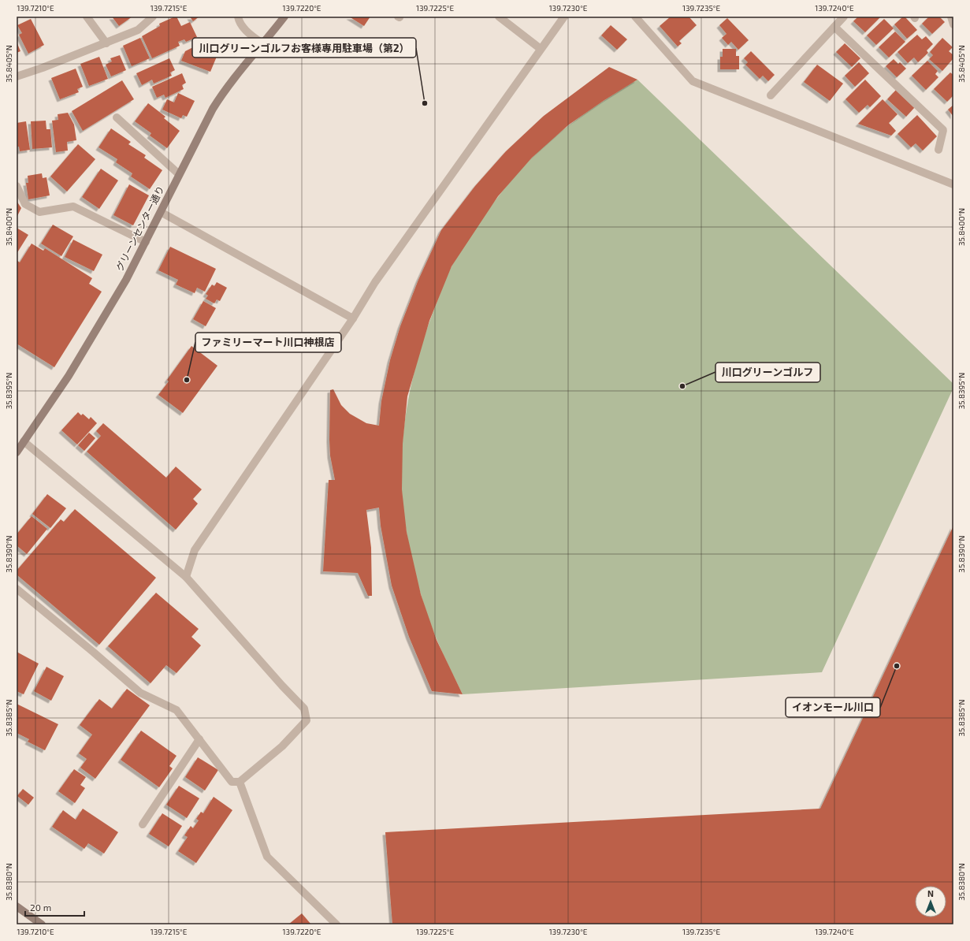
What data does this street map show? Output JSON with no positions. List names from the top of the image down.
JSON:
{
  "streets": {
    "main road": ["グリーンセンター通り"]
  },
  "places": [
    "川口グリーンゴルフお客様専用駐車場（第2）",
    "ファミリーマート川口神根店",
    "川口グリーンゴルフ",
    "イオンモール川口"
  ],
  "scale_bar": "20 m",
  "north": "top",
  "coordinates": [
    "139.7210°E",
    "139.7215°E",
    "139.7220°E",
    "139.7225°E",
    "139.7230°E",
    "139.7235°E",
    "139.7240°E",
    "35.8405°N",
    "35.8400°N",
    "35.8395°N",
    "35.8390°N",
    "35.8385°N",
    "35.8380°N"
  ]
}
